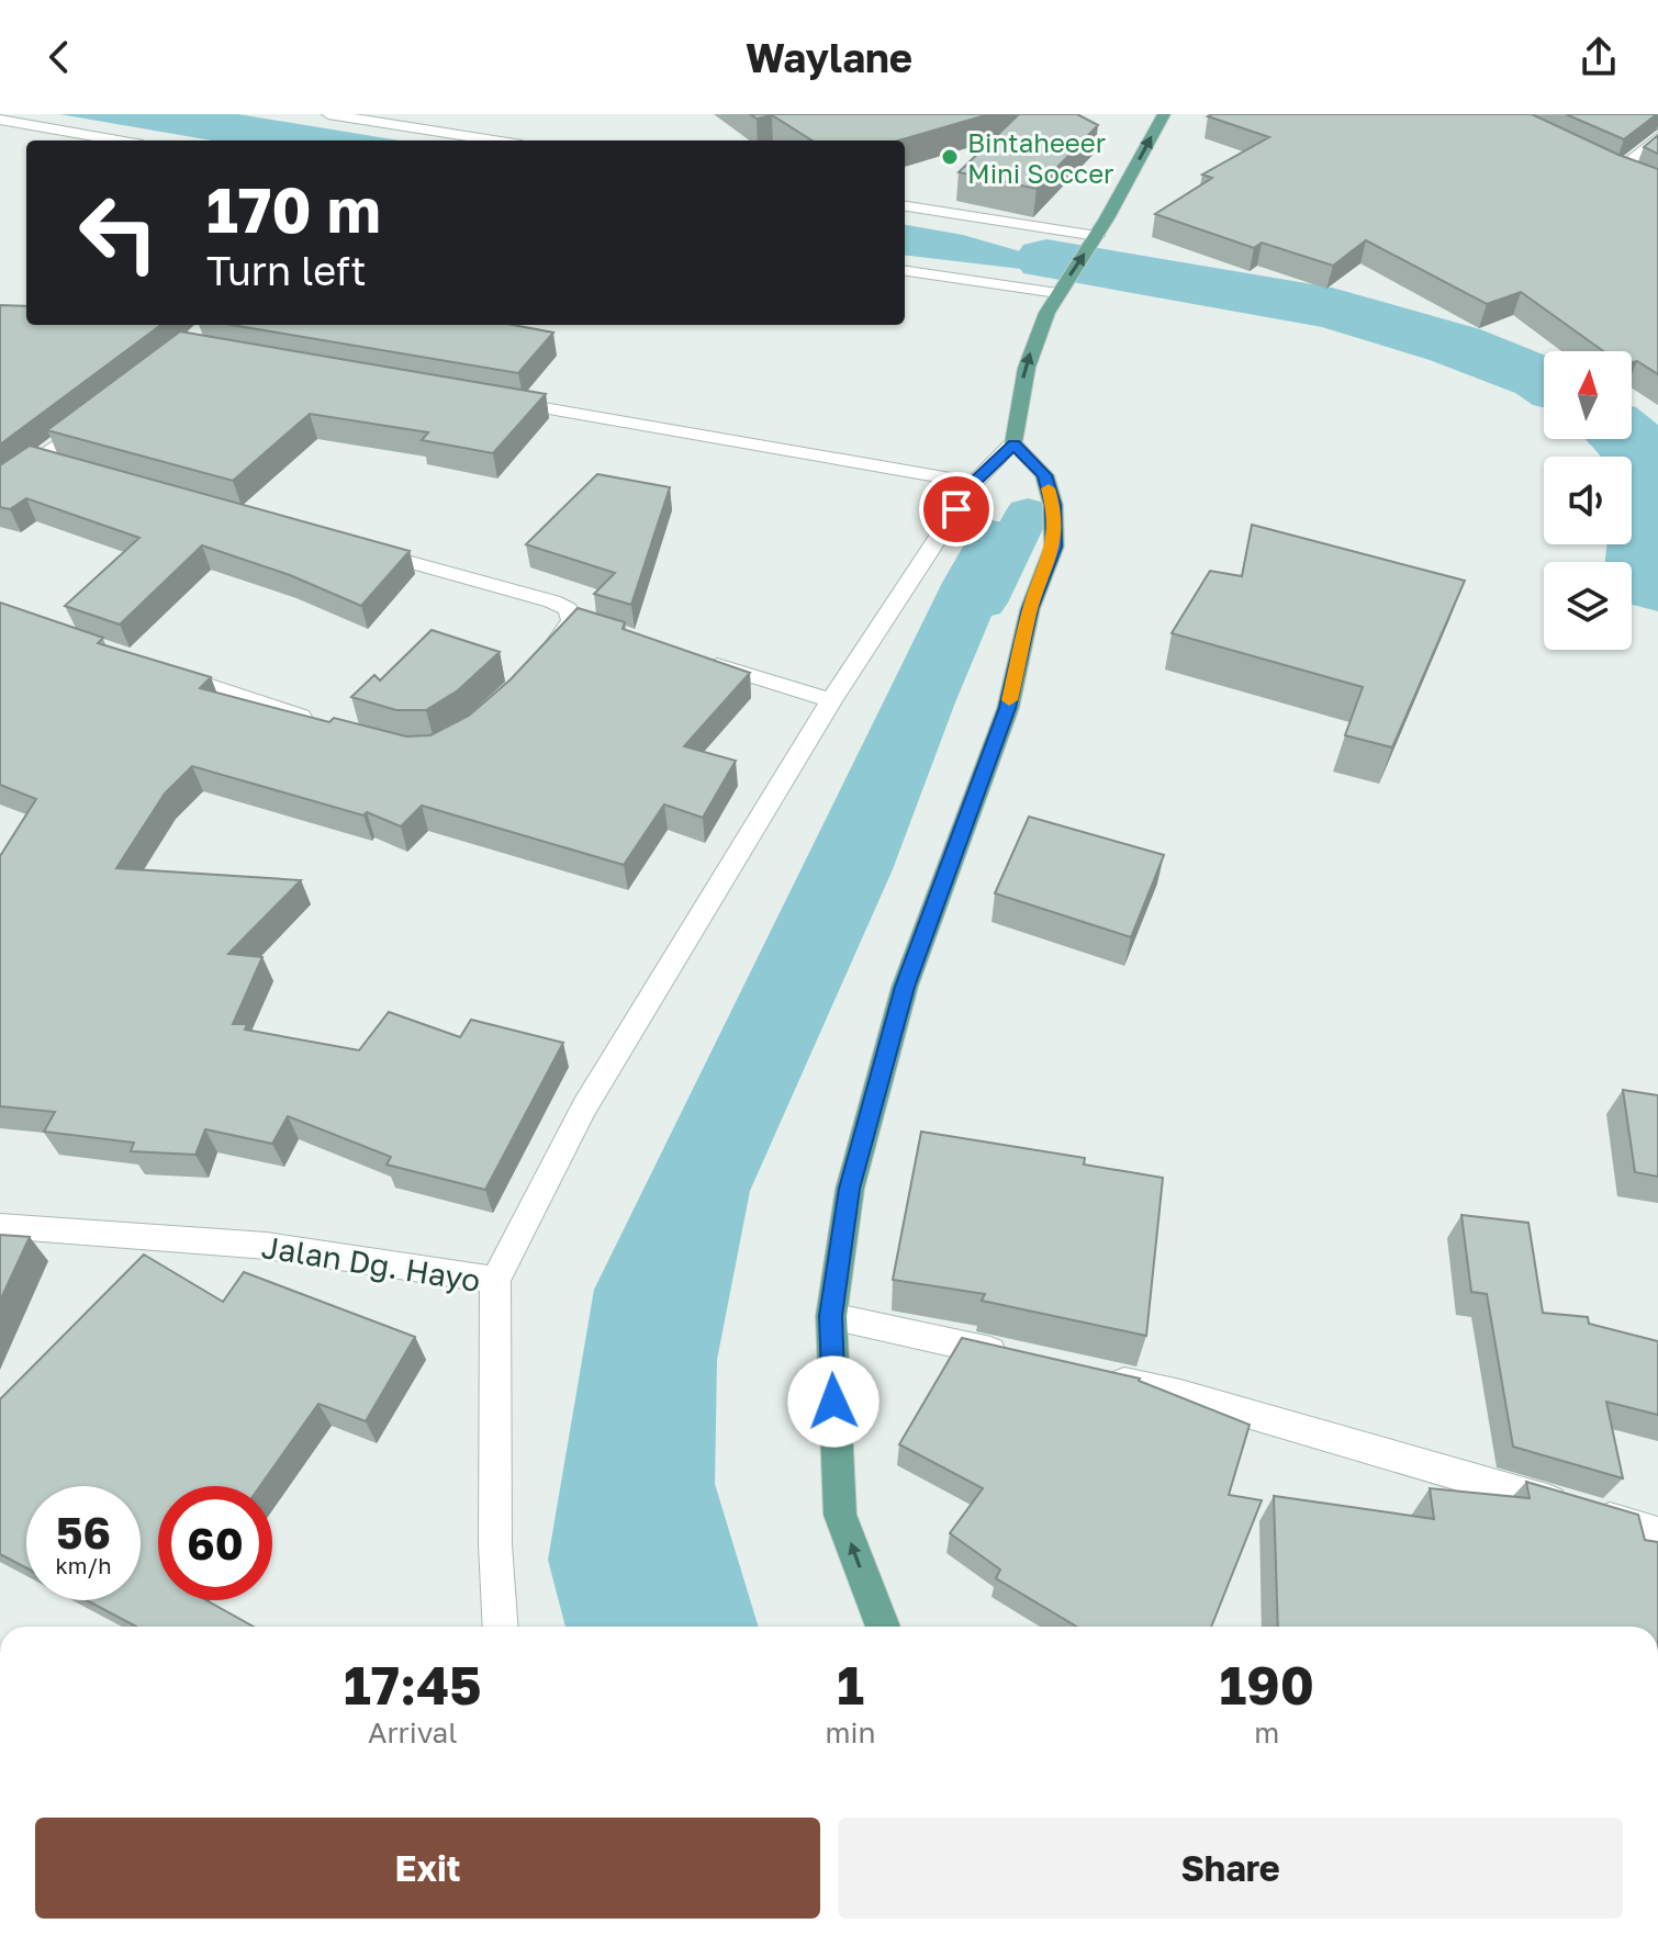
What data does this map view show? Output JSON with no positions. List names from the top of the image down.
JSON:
{
  "streets": {
    "street": ["Jalan Dg. Hayo"]
  },
  "places": ["Bintaheeer Mini Soccer"],
  "north": "top",
  "page": {
    "header": "Waylane",
    "turn": ["170 m", "Turn left"],
    "speed": "56 km/h",
    "limit": "60",
    "eta": [
      "17:45",
      "Arrival",
      "1",
      "min",
      "190",
      "m"
    ],
    "buttons": ["Exit", "Share"]
  }
}
